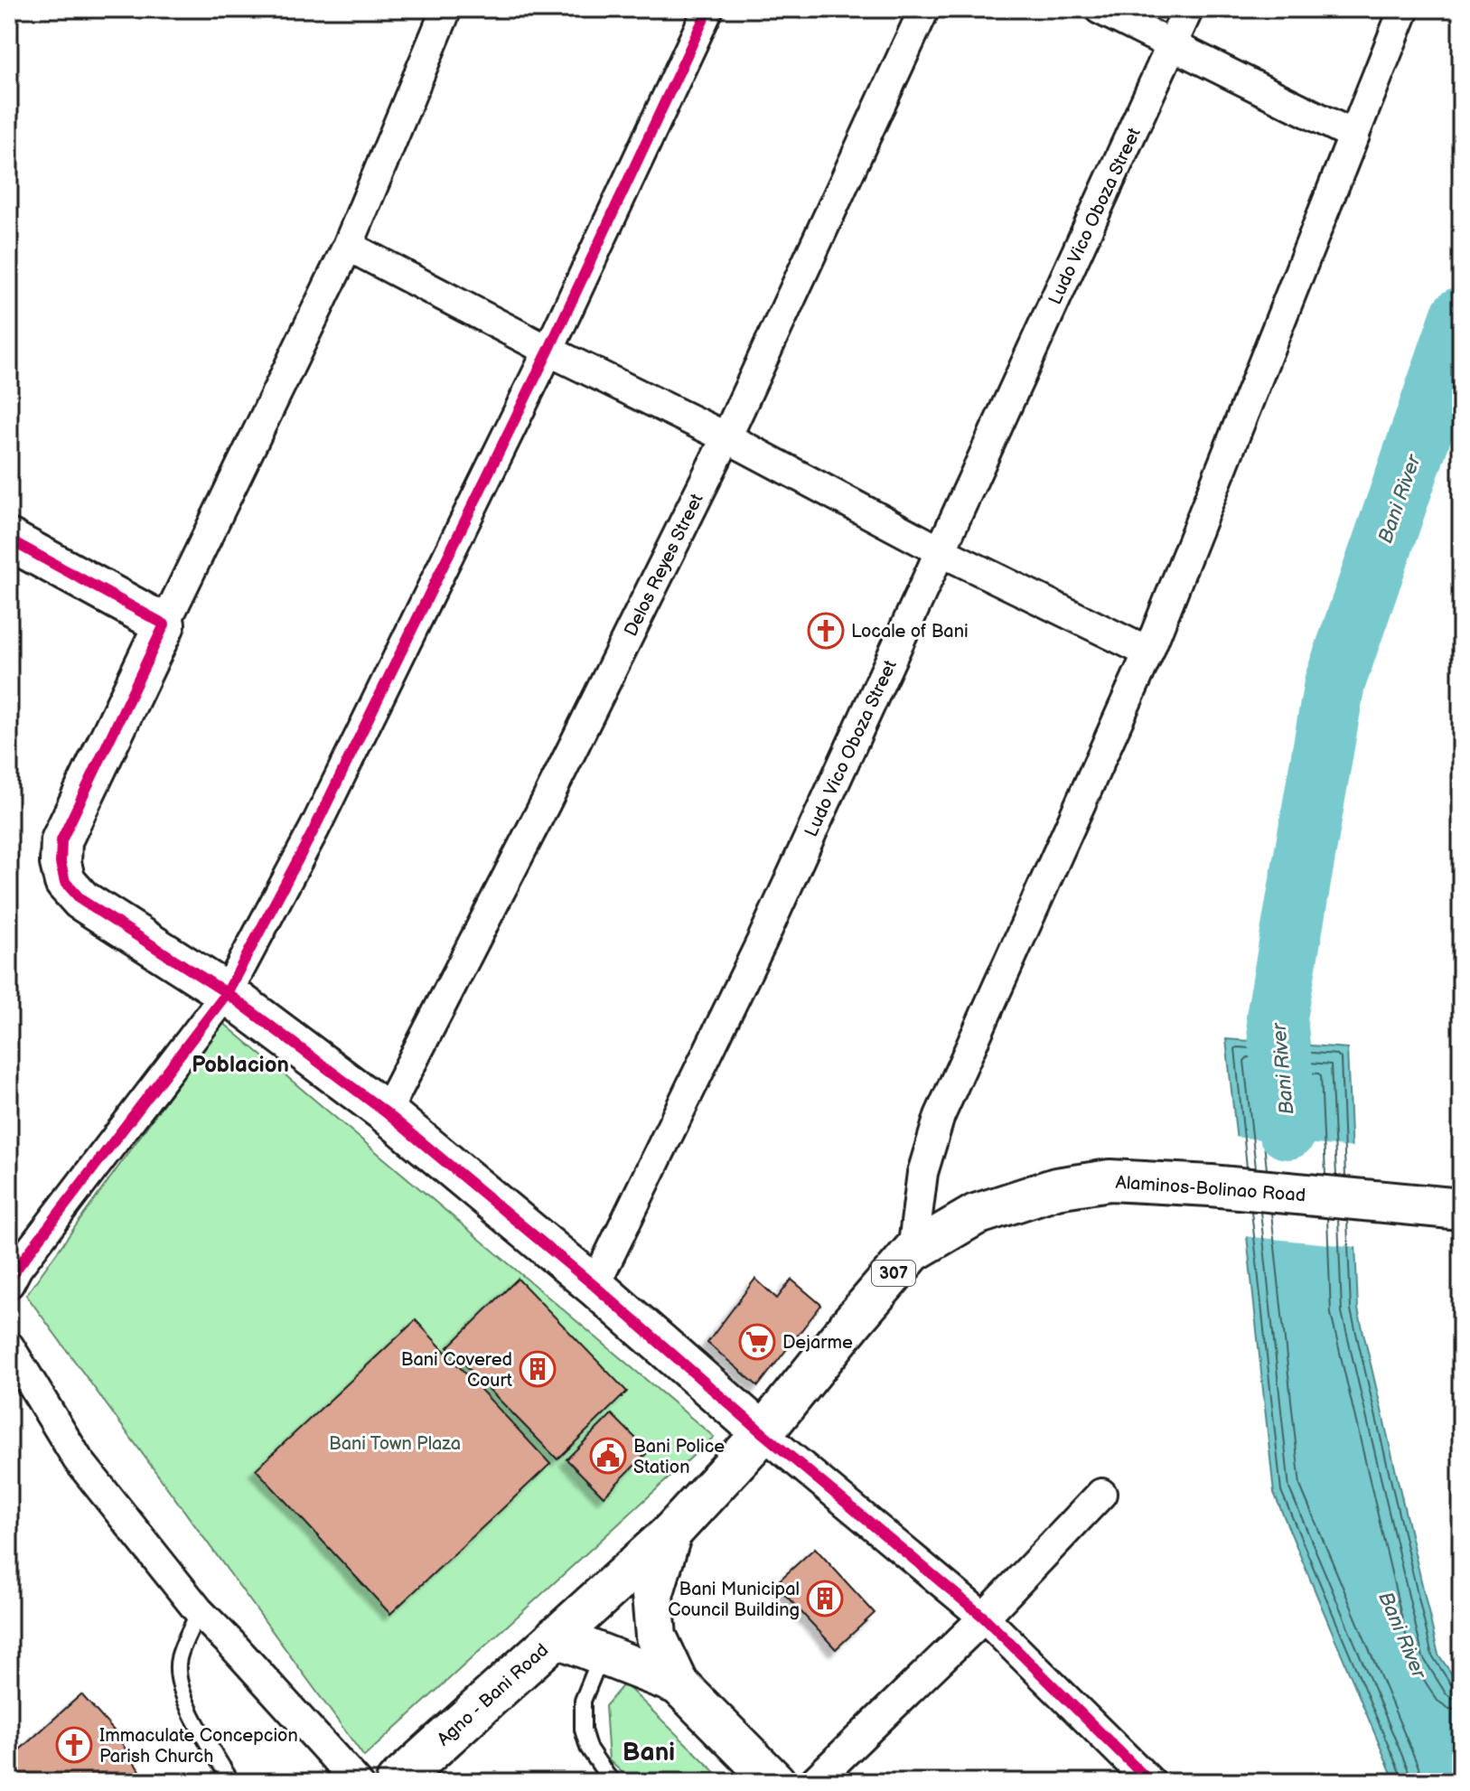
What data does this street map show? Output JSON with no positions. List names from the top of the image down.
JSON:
{
  "streets": {
    "main road": ["Alaminos-Bolinao Road", "307", "Agno - Bani Road"],
    "street": ["Ludo Vico Oboza Street", "Delos Reyes Street"]
  },
  "crossings": [
    ["Alaminos-Bolinao Road", "307"],
    ["Alaminos-Bolinao Road", "Agno - Bani Road"],
    ["307", "Agno - Bani Road"]
  ],
  "districts": ["Poblacion", "Bani"],
  "water": ["Bani River"],
  "parks": ["Bani Town Plaza"],
  "places": {
    "church": ["Locale of Bani", "Immaculate Concepcion Parish Church"],
    "supermarket": ["Dejarme"],
    "building": ["Bani Covered Court", "Bani Municipal Council Building"],
    "public building": ["Bani Police Station"]
  }
}
